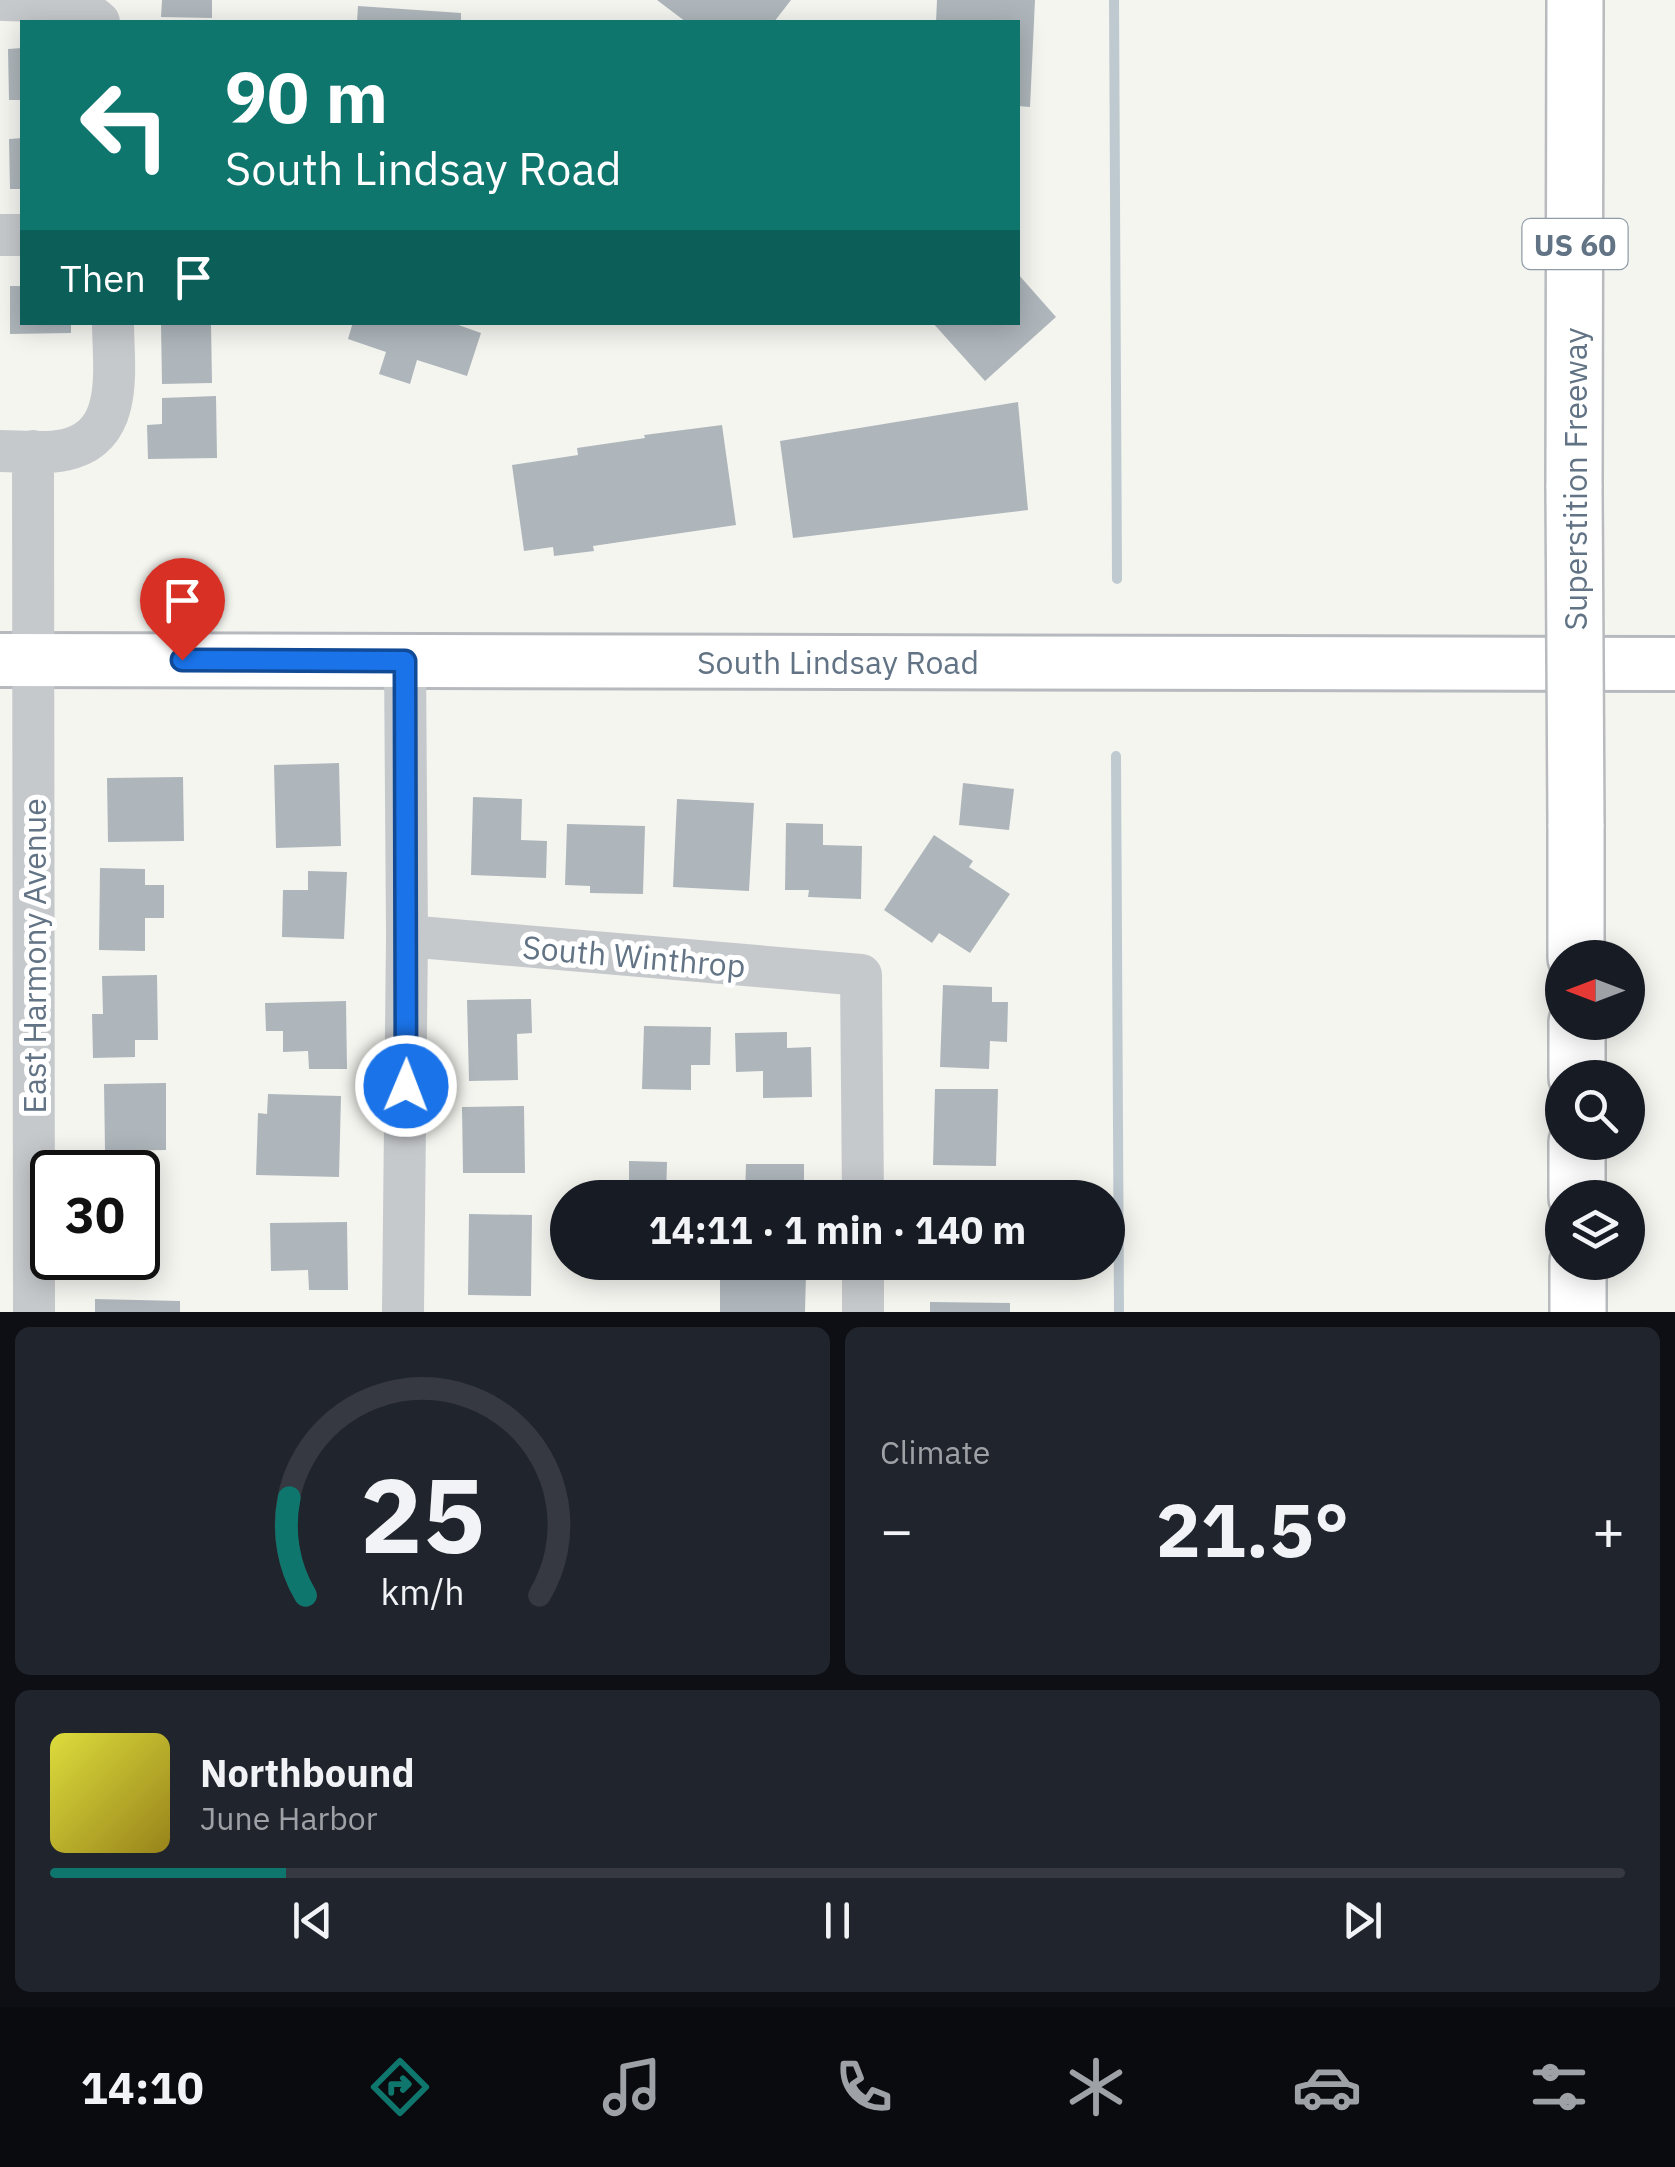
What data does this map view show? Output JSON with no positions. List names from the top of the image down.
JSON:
{
  "streets": {
    "highway": ["US 60", "Superstition Freeway"],
    "main road": ["South Lindsay Road"],
    "street": ["East Harmony Avenue", "South Winthrop"]
  },
  "crossings": [
    ["South Lindsay Road", "East Harmony Avenue"]
  ],
  "north": "left",
  "page": {
    "turn": ["90 m", "South Lindsay Road"],
    "then": "Then",
    "limit": "30",
    "trip": "14:11 · 1 min · 140 m",
    "tile": "Climate",
    "heat": ["−", "21.5°", "+"],
    "song": ["Northbound", "June Harbor"],
    "tabs": "14:10",
    "gauge": ["25", "km/h"]
  }
}
